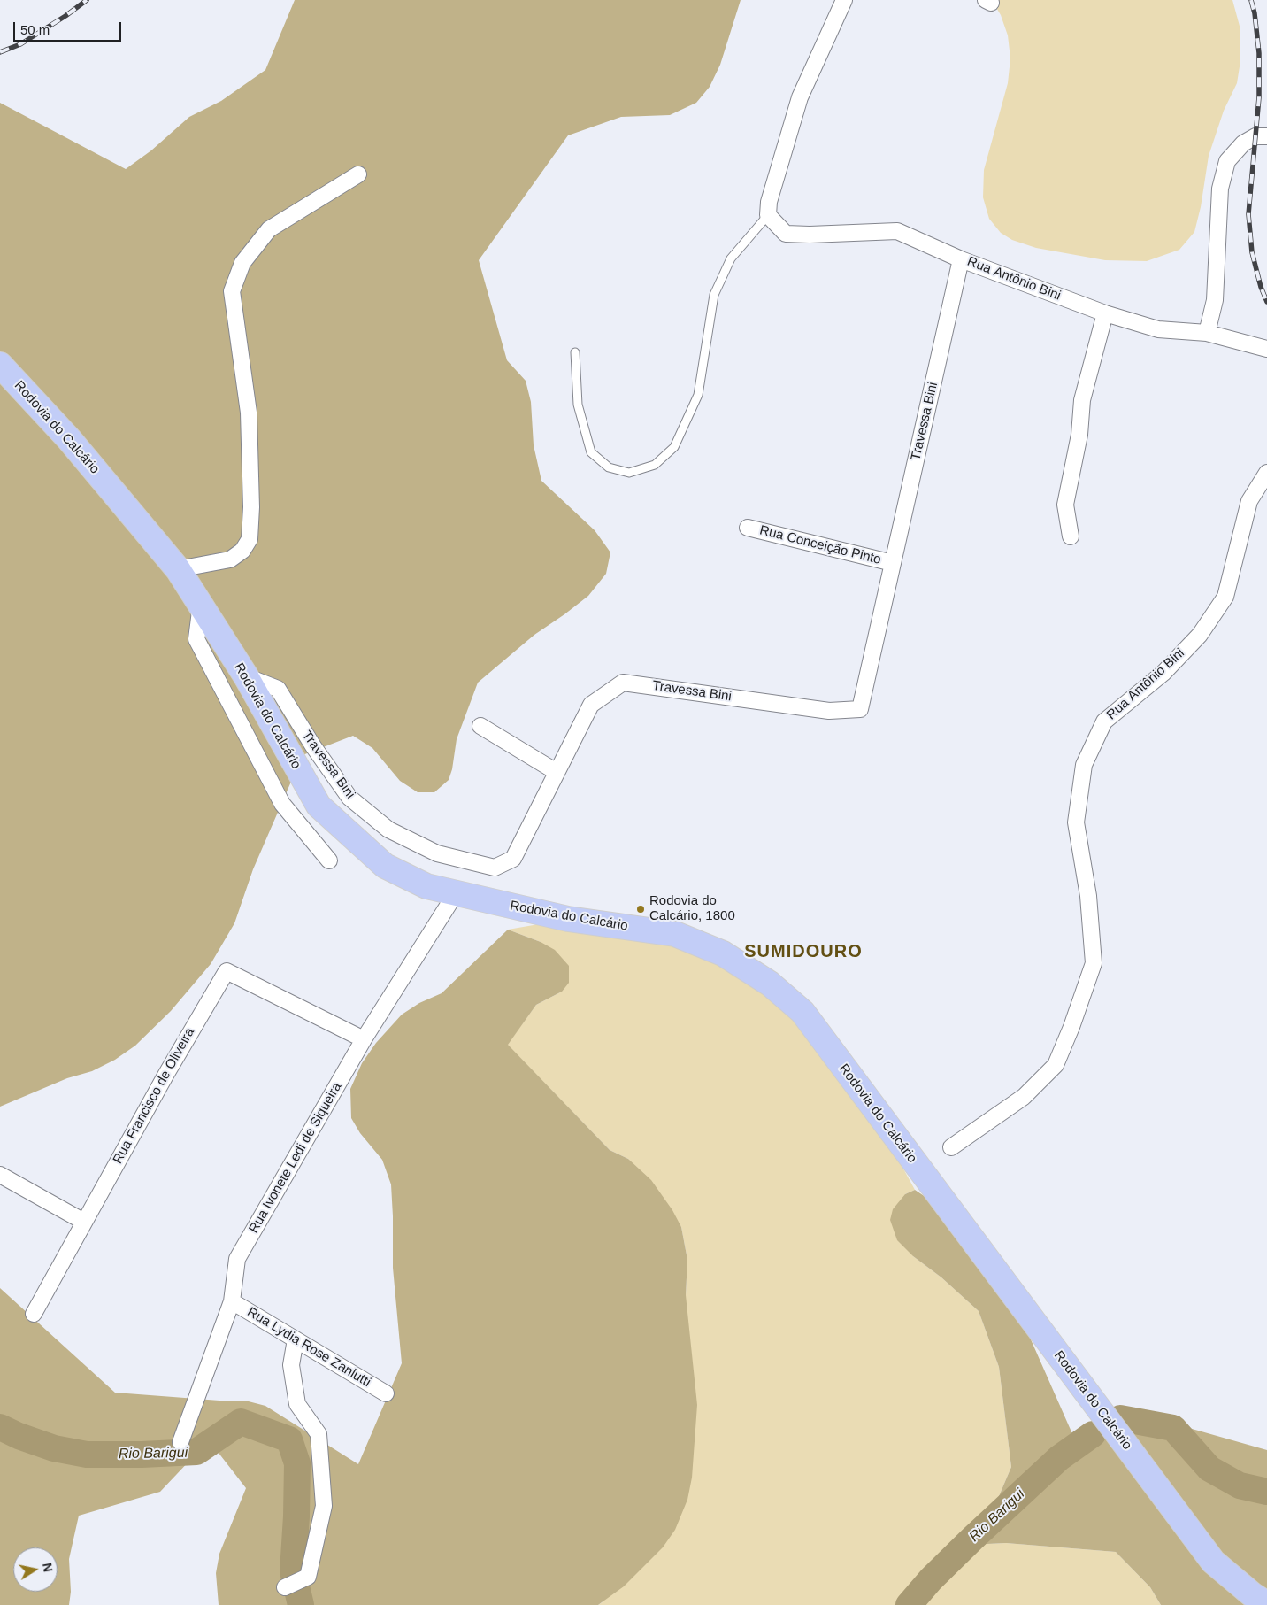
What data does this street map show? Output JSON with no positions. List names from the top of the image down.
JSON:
{
  "streets": {
    "main road": ["Rodovia do Calcário"],
    "street": [
      "Rua Antônio Bini",
      "Travessa Bini",
      "Rua Conceição Pinto",
      "Rua Francisco de Oliveira",
      "Rua Ivonete Ledi de Siqueira",
      "Rua Lydia Rose Zanlutti"
    ]
  },
  "crossings": [
    ["Rua Antônio Bini", "Travessa Bini"],
    ["Travessa Bini", "Rodovia do Calcário"],
    ["Travessa Bini", "Rua Conceição Pinto"],
    ["Rodovia do Calcário", "Rua Ivonete Ledi de Siqueira"],
    ["Rua Francisco de Oliveira", "Rua Ivonete Ledi de Siqueira"],
    ["Rua Ivonete Ledi de Siqueira", "Rua Lydia Rose Zanlutti"]
  ],
  "districts": ["SUMIDOURO"],
  "water": ["Rio Barigui"],
  "places": ["Rodovia do Calcário, 1800"],
  "scale_bar": "50 m",
  "north": "right"
}
